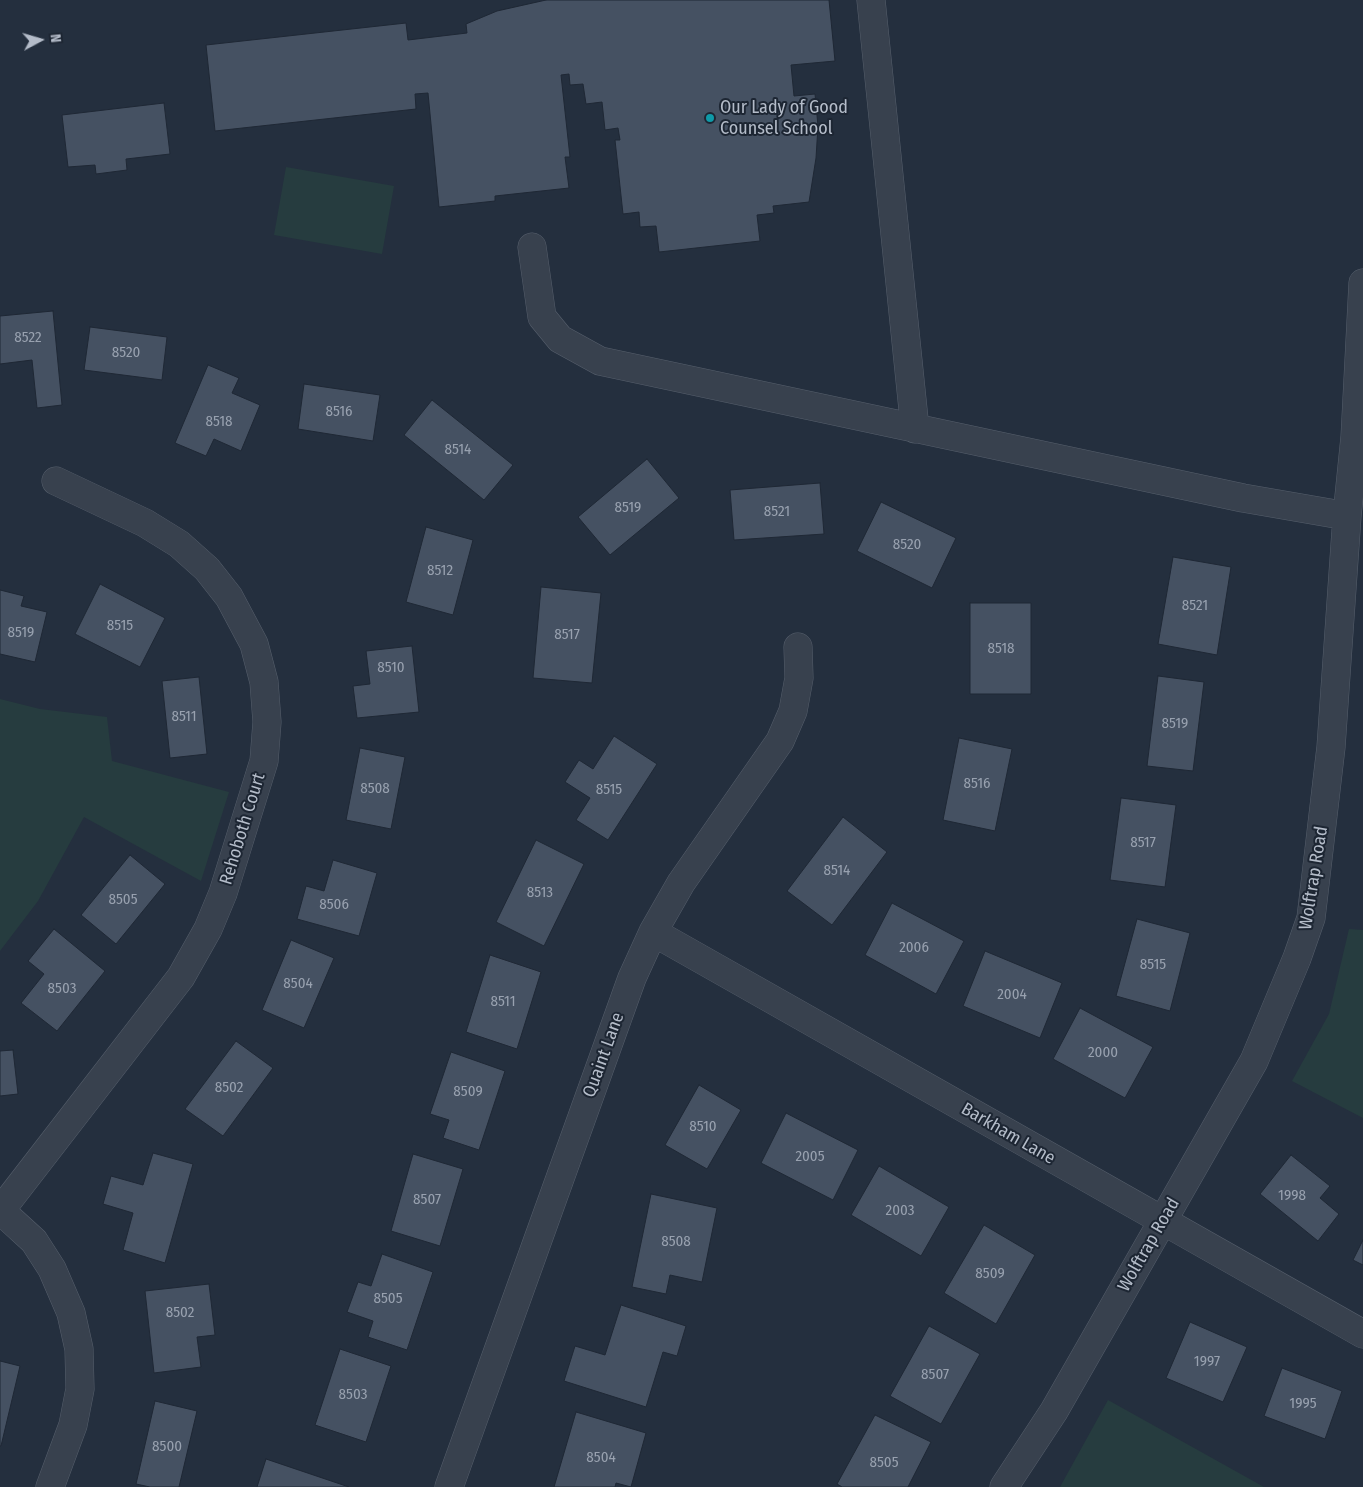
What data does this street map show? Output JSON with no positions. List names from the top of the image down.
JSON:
{
  "streets": {
    "street": [
      "Rehoboth Court",
      "Wolftrap Road",
      "Quaint Lane",
      "Barkham Lane"
    ]
  },
  "crossings": [
    ["Wolftrap Road", "Barkham Lane"],
    ["Quaint Lane", "Barkham Lane"]
  ],
  "places": ["Our Lady of Good Counsel School"],
  "house_numbers": [
    "8522",
    "8520",
    "8516",
    "8518",
    "8514",
    "8519",
    "8521",
    "8520",
    "8512",
    "8521",
    "8515",
    "8519",
    "8517",
    "8518",
    "8510",
    "8511",
    "8519",
    "8516",
    "8508",
    "8515",
    "8517",
    "8514",
    "8513",
    "8505",
    "8506",
    "2006",
    "8515",
    "8504",
    "8503",
    "2004",
    "8511",
    "2000",
    "8502",
    "8509",
    "8510",
    "2005",
    "1998",
    "8507",
    "2003",
    "8508",
    "8509",
    "8505",
    "8502",
    "1997",
    "8507",
    "8503",
    "1995",
    "8500",
    "8504",
    "8505"
  ],
  "north": "right"
}
